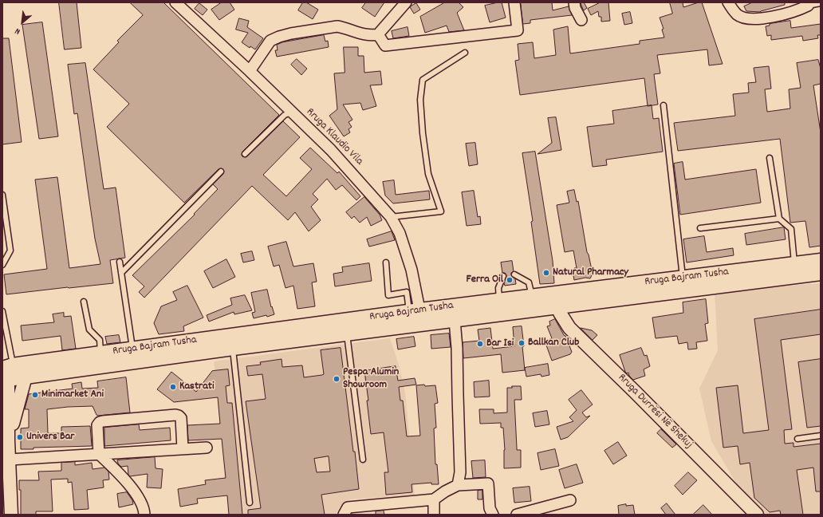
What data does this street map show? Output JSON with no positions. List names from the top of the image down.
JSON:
{
  "streets": {
    "main road": ["Rruga Bajram Tusha"],
    "street": ["Rruga Klaudio Vila", "Rruga Durrësi Në Shekuj"]
  },
  "crossings": [
    ["Rruga Klaudio Vila", "Rruga Bajram Tusha"],
    ["Rruga Bajram Tusha", "Rruga Durrësi Në Shekuj"]
  ],
  "places": [
    "Natural Pharmacy",
    "Ferra Oil",
    "Ballkan Club",
    "Bar Isi",
    "Pespa Alumin Showroom",
    "Kastrati",
    "Minimarket Ani",
    "Univers Bar"
  ],
  "north": "bottom left"
}
